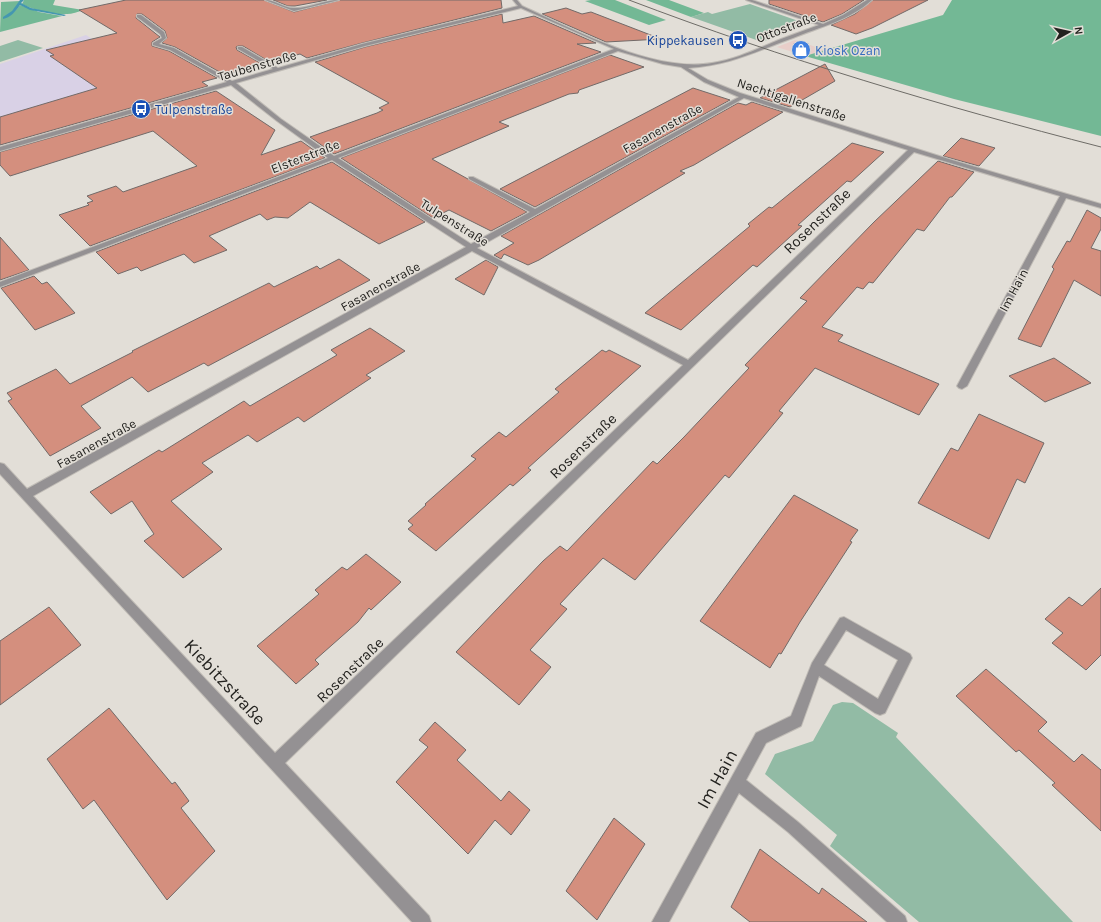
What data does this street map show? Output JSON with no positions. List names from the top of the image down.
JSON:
{
  "streets": {
    "street": [
      "Ottostraße",
      "Taubenstraße",
      "Nachtigallenstraße",
      "Fasanenstraße",
      "Elsterstraße",
      "Rosenstraße",
      "Tulpenstraße",
      "Im Hain",
      "Kiebitzstraße"
    ]
  },
  "crossings": [
    ["Ottostraße", "Nachtigallenstraße"],
    ["Taubenstraße", "Nachtigallenstraße"],
    ["Taubenstraße", "Tulpenstraße"],
    ["Nachtigallenstraße", "Fasanenstraße"],
    ["Nachtigallenstraße", "Elsterstraße"],
    ["Nachtigallenstraße", "Rosenstraße"],
    ["Nachtigallenstraße", "Im Hain"],
    ["Fasanenstraße", "Tulpenstraße"],
    ["Fasanenstraße", "Kiebitzstraße"],
    ["Elsterstraße", "Tulpenstraße"],
    ["Rosenstraße", "Tulpenstraße"],
    ["Rosenstraße", "Kiebitzstraße"]
  ],
  "places": {
    "bus stop": ["Kippekausen", "Tulpenstraße"],
    "shop": ["Kiosk Ozan"]
  },
  "north": "right"
}
